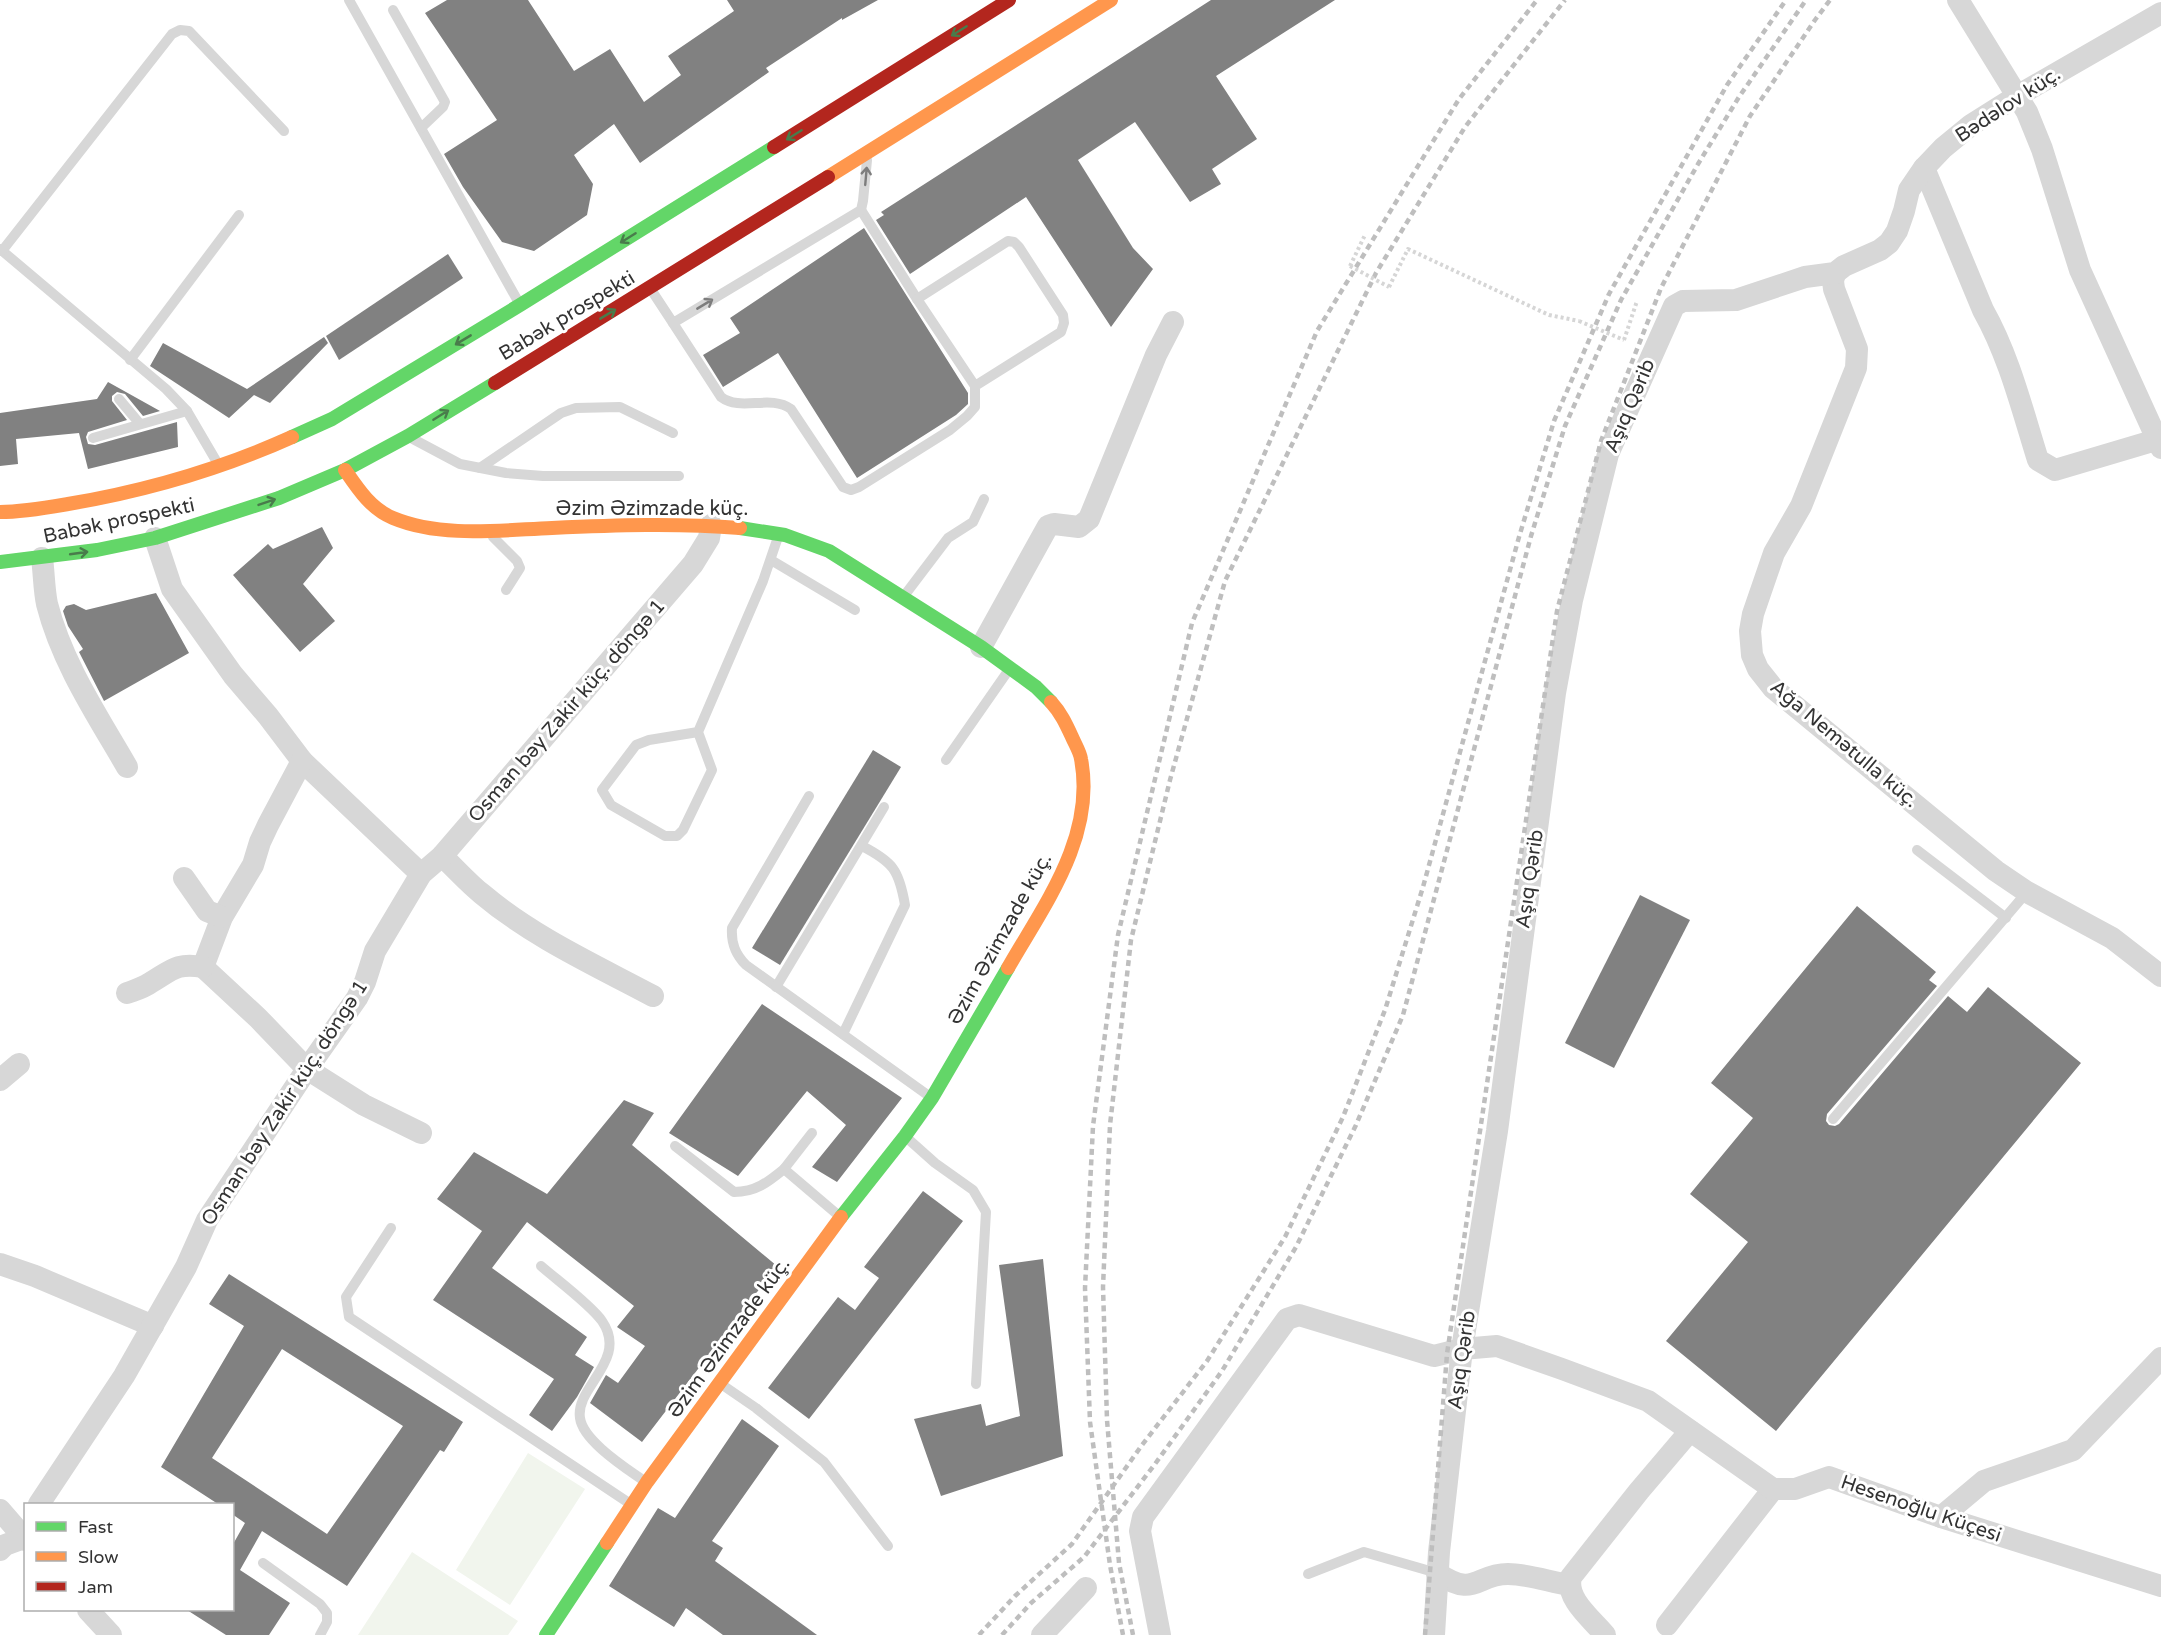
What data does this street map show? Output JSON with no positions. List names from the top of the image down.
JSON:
{
  "streets": {
    "main road": ["Babək prospekti", "Əzim Əzimzade küç."],
    "street": [
      "Bədəlov küç.",
      "Aşıq Qərib",
      "Osman bəy Zakir küç. döngə 1",
      "Ağa Nemətulla küç.",
      "Hesenoğlu Küçesi"
    ]
  },
  "crossings": [
    ["Bədəlov küç.", "Aşıq Qərib"],
    ["Bədəlov küç.", "Ağa Nemətulla küç."],
    ["Babək prospekti", "Əzim Əzimzade küç."],
    ["Aşıq Qərib", "Ağa Nemətulla küç."],
    ["Əzim Əzimzade küç.", "Osman bəy Zakir küç. döngə 1"]
  ],
  "legend": ["Fast", "Slow", "Jam"]
}
